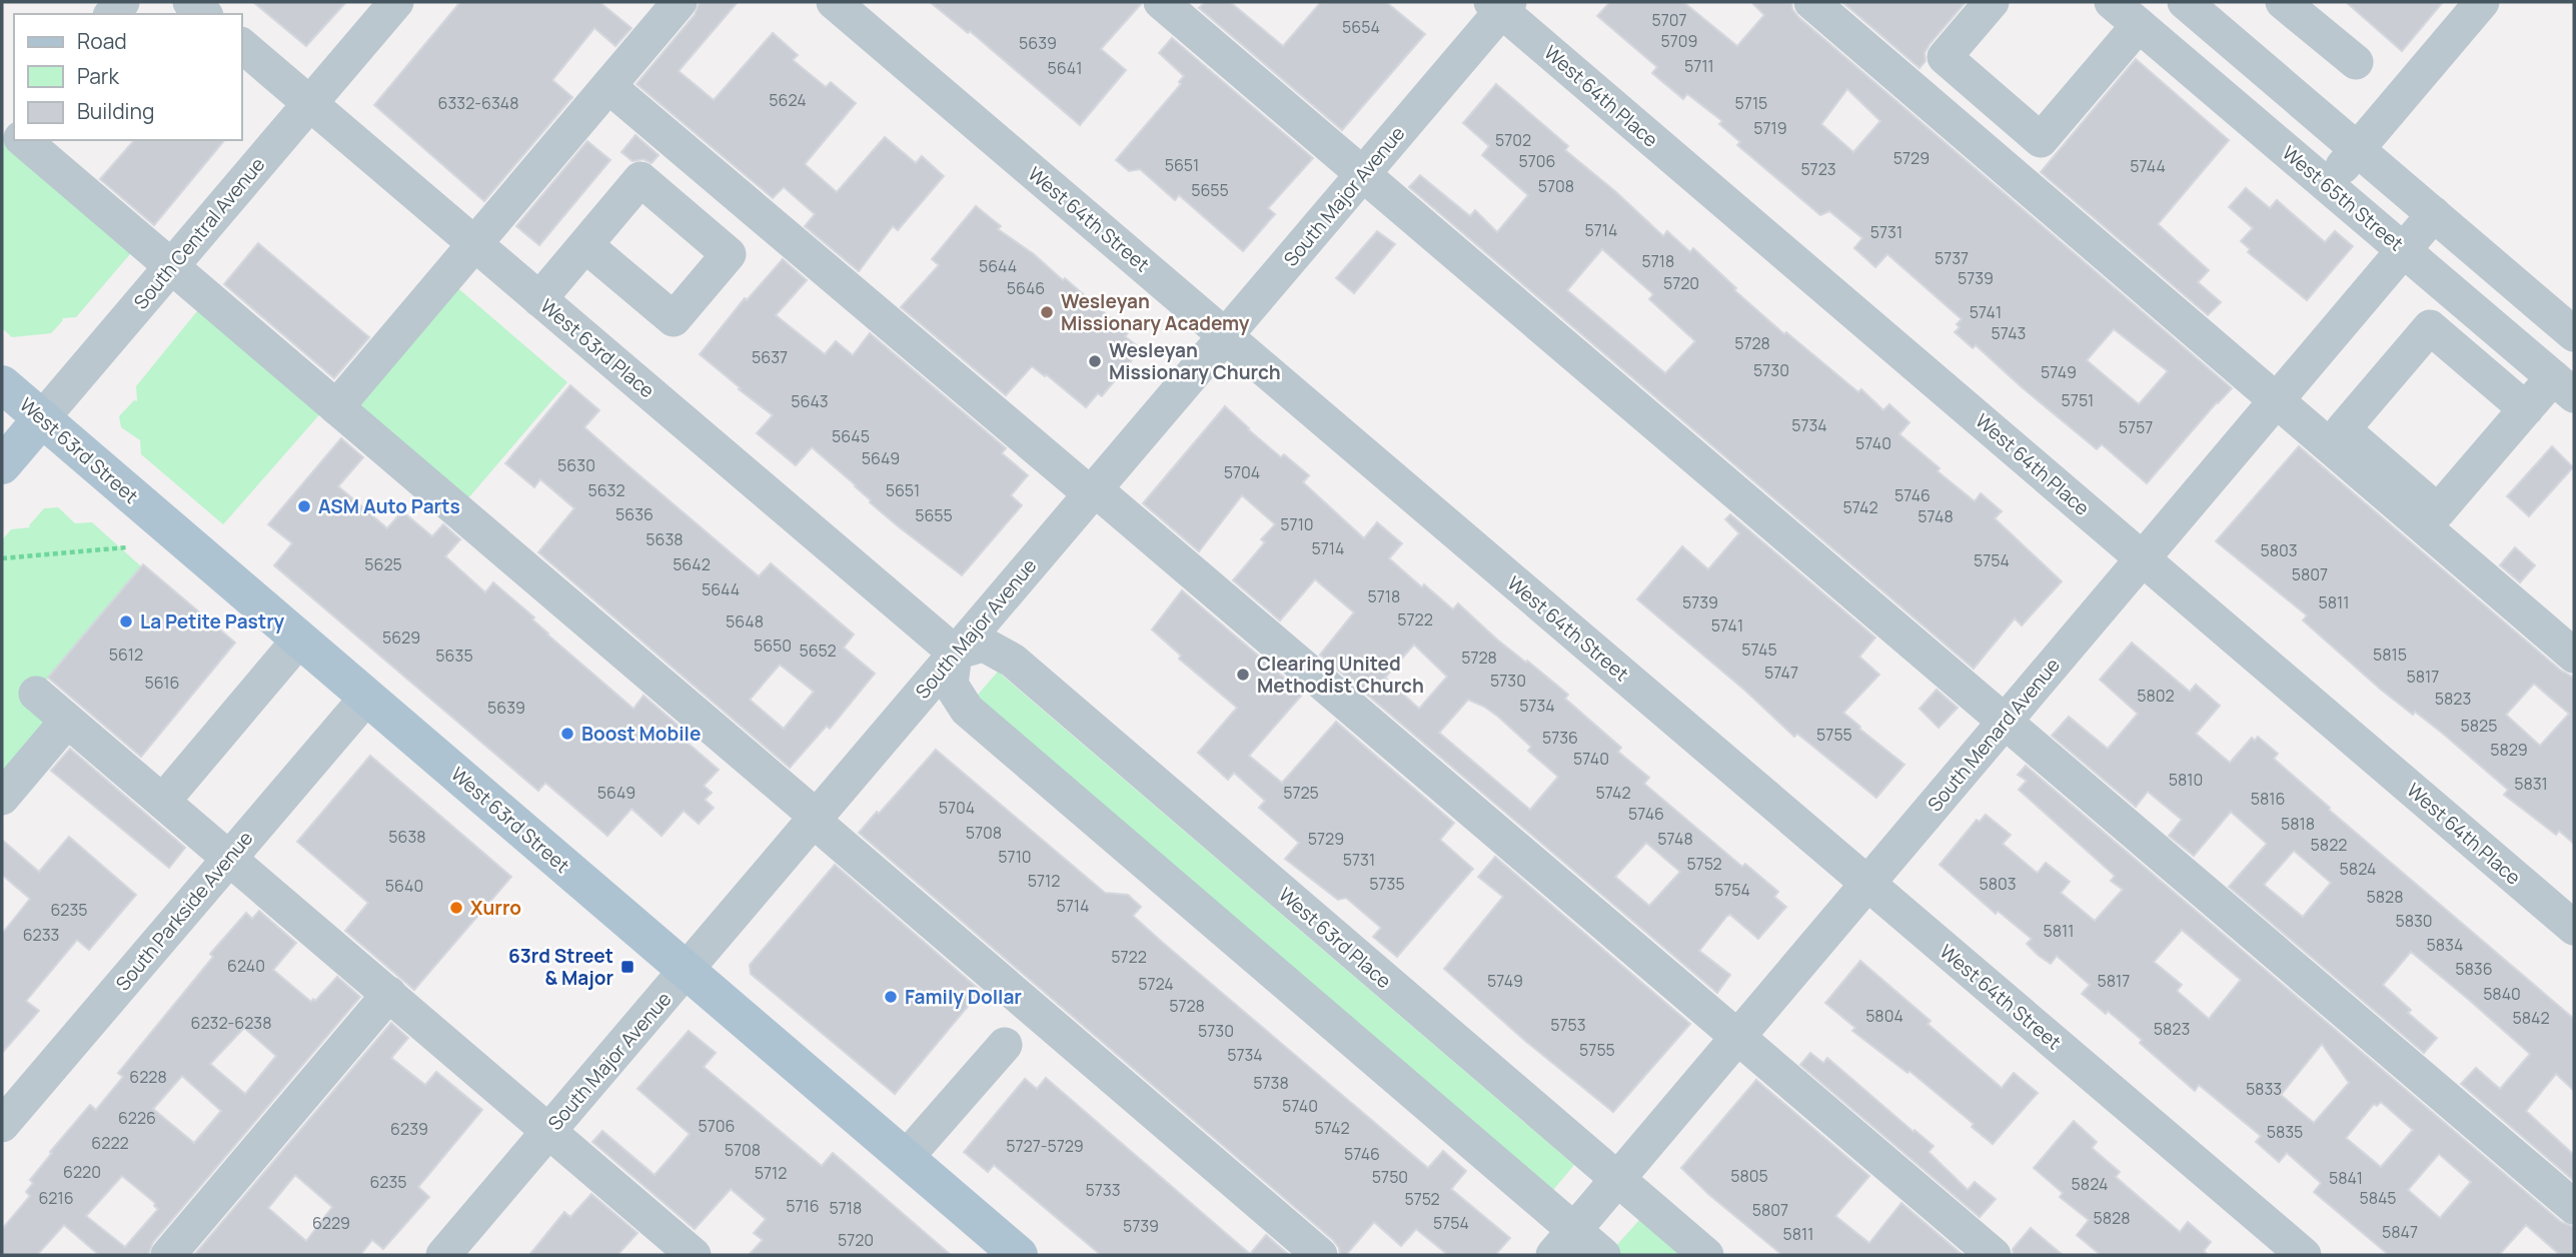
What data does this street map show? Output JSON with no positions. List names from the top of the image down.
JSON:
{
  "streets": {
    "main road": ["South Central Avenue", "West 63rd Street"],
    "street": [
      "West 64th Place",
      "South Major Avenue",
      "West 65th Street",
      "West 64th Street",
      "West 63rd Place",
      "South Menard Avenue",
      "South Parkside Avenue"
    ]
  },
  "crossings": [
    ["West 64th Place", "South Major Avenue"],
    ["West 64th Place", "South Menard Avenue"],
    ["South Major Avenue", "West 64th Street"],
    ["South Major Avenue", "West 63rd Place"],
    ["South Major Avenue", "West 63rd Street"],
    ["West 65th Street", "South Menard Avenue"],
    ["West 64th Street", "South Menard Avenue"],
    ["South Central Avenue", "West 63rd Place"],
    ["South Central Avenue", "West 63rd Street"],
    ["West 63rd Place", "South Menard Avenue"],
    ["West 63rd Street", "South Parkside Avenue"]
  ],
  "places": {
    "other": [
      "Wesleyan Missionary Academy",
      "Wesleyan Missionary Church",
      "ASM Auto Parts",
      "La Petite Pastry",
      "Clearing United Methodist Church",
      "Boost Mobile",
      "Xurro",
      "Family Dollar"
    ],
    "transit": ["63rd Street & Major"]
  },
  "house_numbers": [
    "5707",
    "5654",
    "5709",
    "5639",
    "5711",
    "5641",
    "5624",
    "6332-6348",
    "5715",
    "5719",
    "5702",
    "5729",
    "5706",
    "5651",
    "5744",
    "5723",
    "5708",
    "5655",
    "5714",
    "5731",
    "5737",
    "5718",
    "5644",
    "5739",
    "5720",
    "5646",
    "5741",
    "5743",
    "5728",
    "5637",
    "5730",
    "5749",
    "5751",
    "5643",
    "5734",
    "5757",
    "5645",
    "5740",
    "5649",
    "5630",
    "5704",
    "5632",
    "5651",
    "5746",
    "5742",
    "5636",
    "5655",
    "5748",
    "5710",
    "5638",
    "5714",
    "5803",
    "5754",
    "5625",
    "5642",
    "5807",
    "5644",
    "5718",
    "5739",
    "5811",
    "5722",
    "5648",
    "5741",
    "5629",
    "5650",
    "5745",
    "5652",
    "5612",
    "5815",
    "5635",
    "5728",
    "5747",
    "5817",
    "5730",
    "5616",
    "5802",
    "5823",
    "5734",
    "5639",
    "5825",
    "5755",
    "5736",
    "5829",
    "5740",
    "5810",
    "5831",
    "5649",
    "5725",
    "5742",
    "5816",
    "5704",
    "5746",
    "5818",
    "5708",
    "5638",
    "5729",
    "5748",
    "5822",
    "5710",
    "5731",
    "5752",
    "5824",
    "5712",
    "5735",
    "5803",
    "5640",
    "5754",
    "5828",
    "5714",
    "6235",
    "5830",
    "5811",
    "6233",
    "5834",
    "5722",
    "6240",
    "5836",
    "5749",
    "5817",
    "5724",
    "5840",
    "5728",
    "5804",
    "5842",
    "6232-6238",
    "5753",
    "5823",
    "5730",
    "5755",
    "5734",
    "6228",
    "5738",
    "5833",
    "5740",
    "6226",
    "5706",
    "5742",
    "6239",
    "5835",
    "6222",
    "5727-5729",
    "5708",
    "5746",
    "6220",
    "5712",
    "5805",
    "5750",
    "5841",
    "6235",
    "5824",
    "5733",
    "6216",
    "5845",
    "5752",
    "5716",
    "5718",
    "5807",
    "5828",
    "6229",
    "5754",
    "5739",
    "5847",
    "5811",
    "5720"
  ],
  "legend": ["Road", "Park", "Building"]
}
